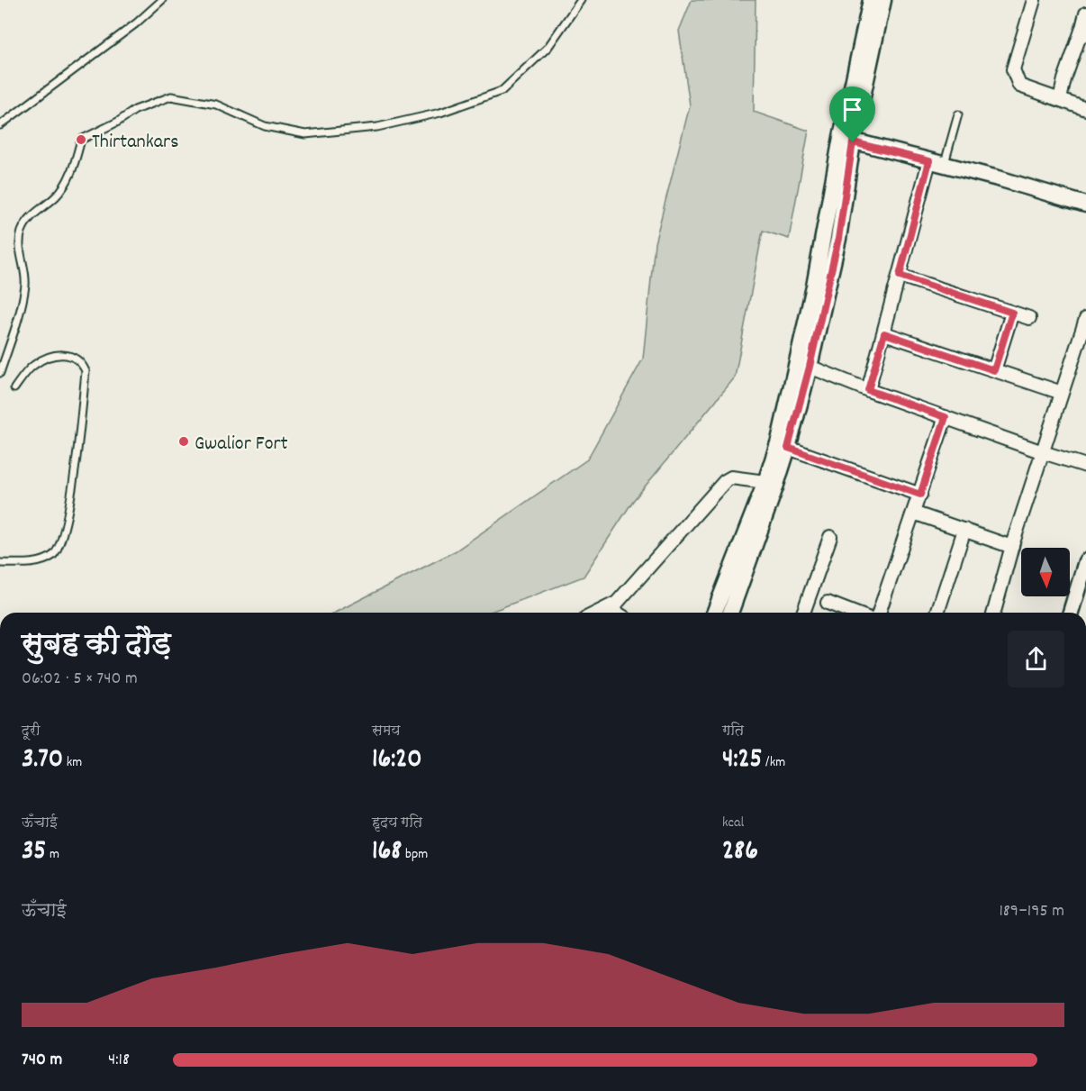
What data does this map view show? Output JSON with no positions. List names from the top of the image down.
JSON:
{
  "places": ["Thirtankars", "Gwalior Fort"],
  "north": "bottom",
  "page": {
    "heading": ["सुबह की दौड़", "06:02 · 5 × 740 m"],
    "stats": [
      ["दूरी", "3.70 km"],
      ["समय", "16:20"],
      ["गति", "4:25 /km"],
      ["ऊँचाई", "35 m"],
      ["हृदय गति", "168 bpm"],
      ["kcal", "286"]
    ],
    "chart": ["ऊँचाई", "189–195 m"],
    "list": [
      {
        "name": "740 m",
        "note": "4:18"
      }
    ]
  }
}
